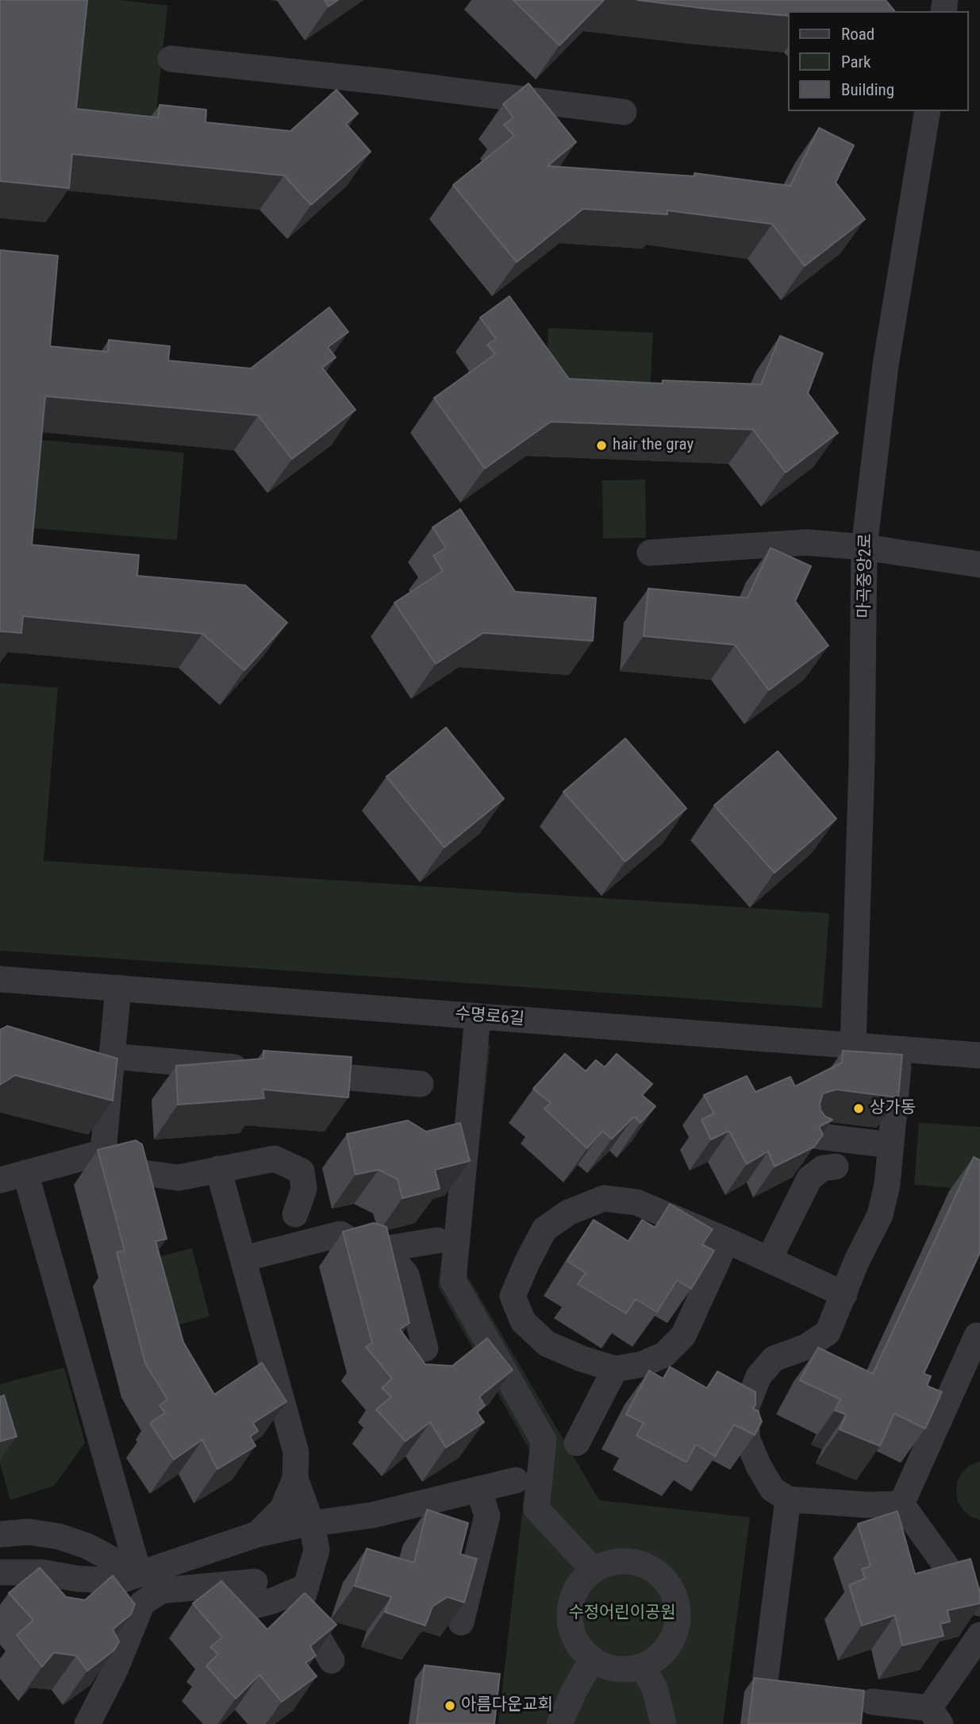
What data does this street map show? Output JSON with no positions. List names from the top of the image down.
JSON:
{
  "streets": {
    "street": ["마곡중앙2로", "수명로6길"]
  },
  "crossings": [
    ["마곡중앙2로", "수명로6길"]
  ],
  "parks": ["수정어린이공원"],
  "places": ["hair the gray", "상가동", "아름다운교회"],
  "legend": ["Road", "Park", "Building"]
}
